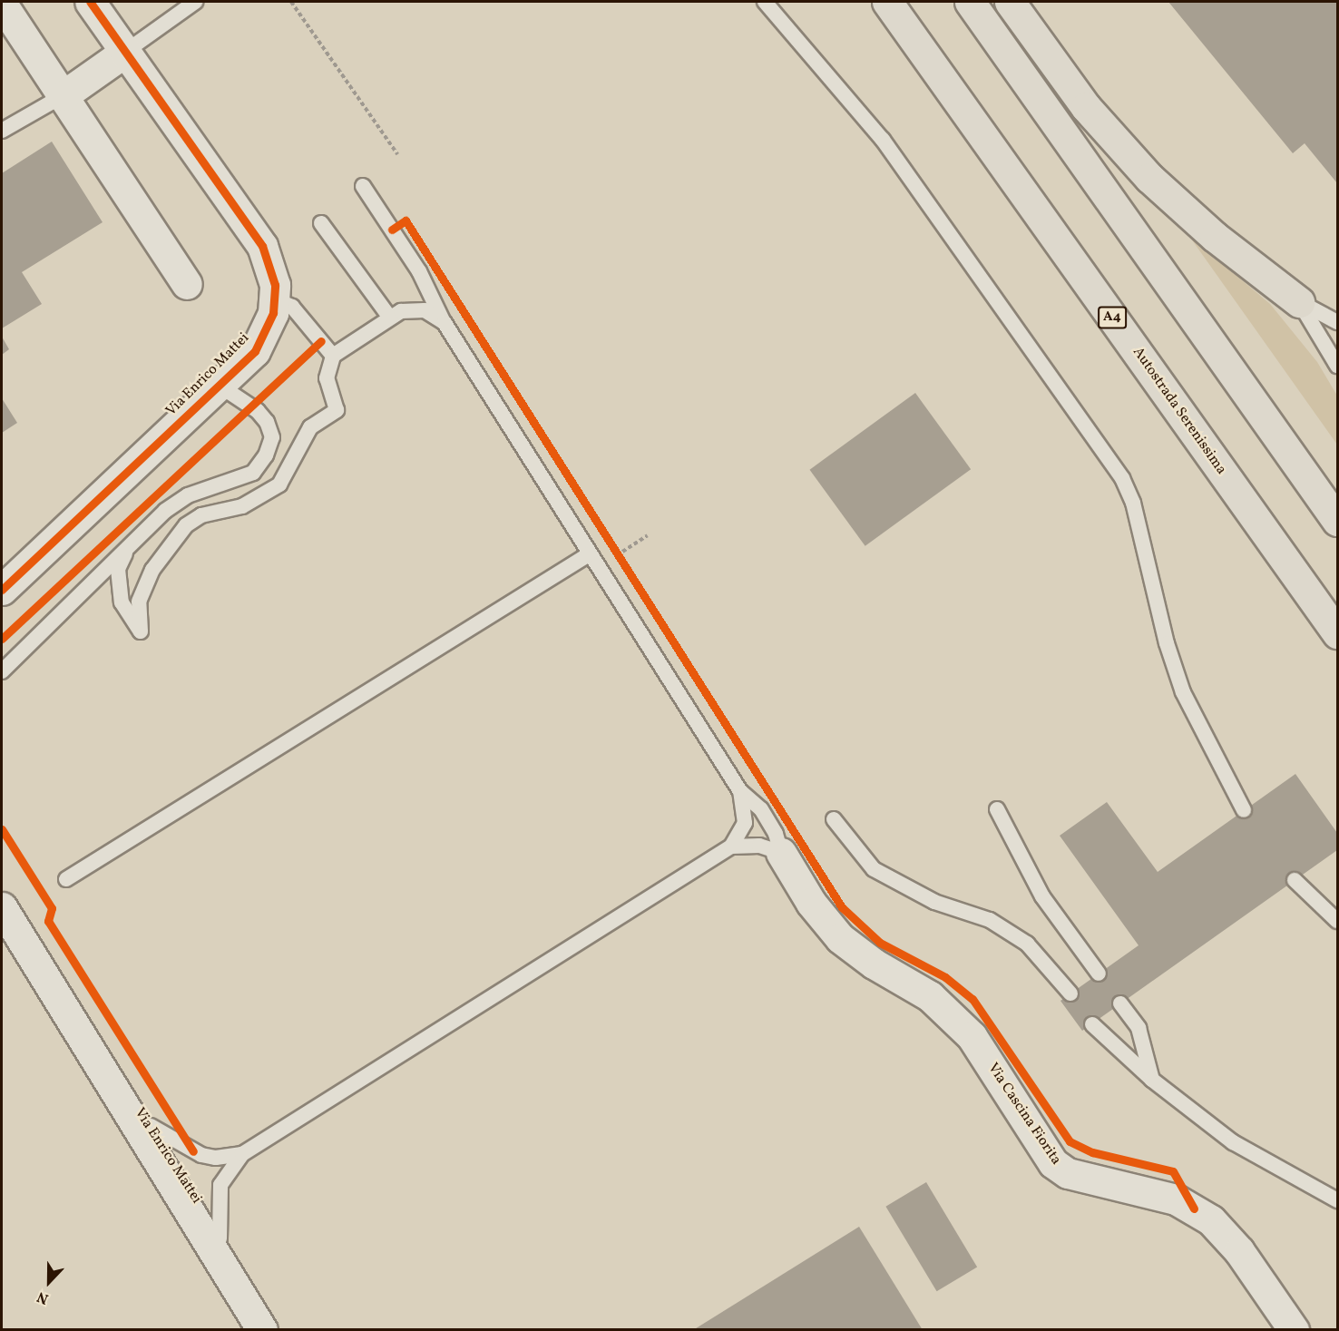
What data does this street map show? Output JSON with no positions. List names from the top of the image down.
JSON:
{
  "streets": {
    "highway": ["A4", "Autostrada Serenissima"],
    "street": ["Via Enrico Mattei", "Via Cascina Fiorita"]
  },
  "north": "bottom"
}
